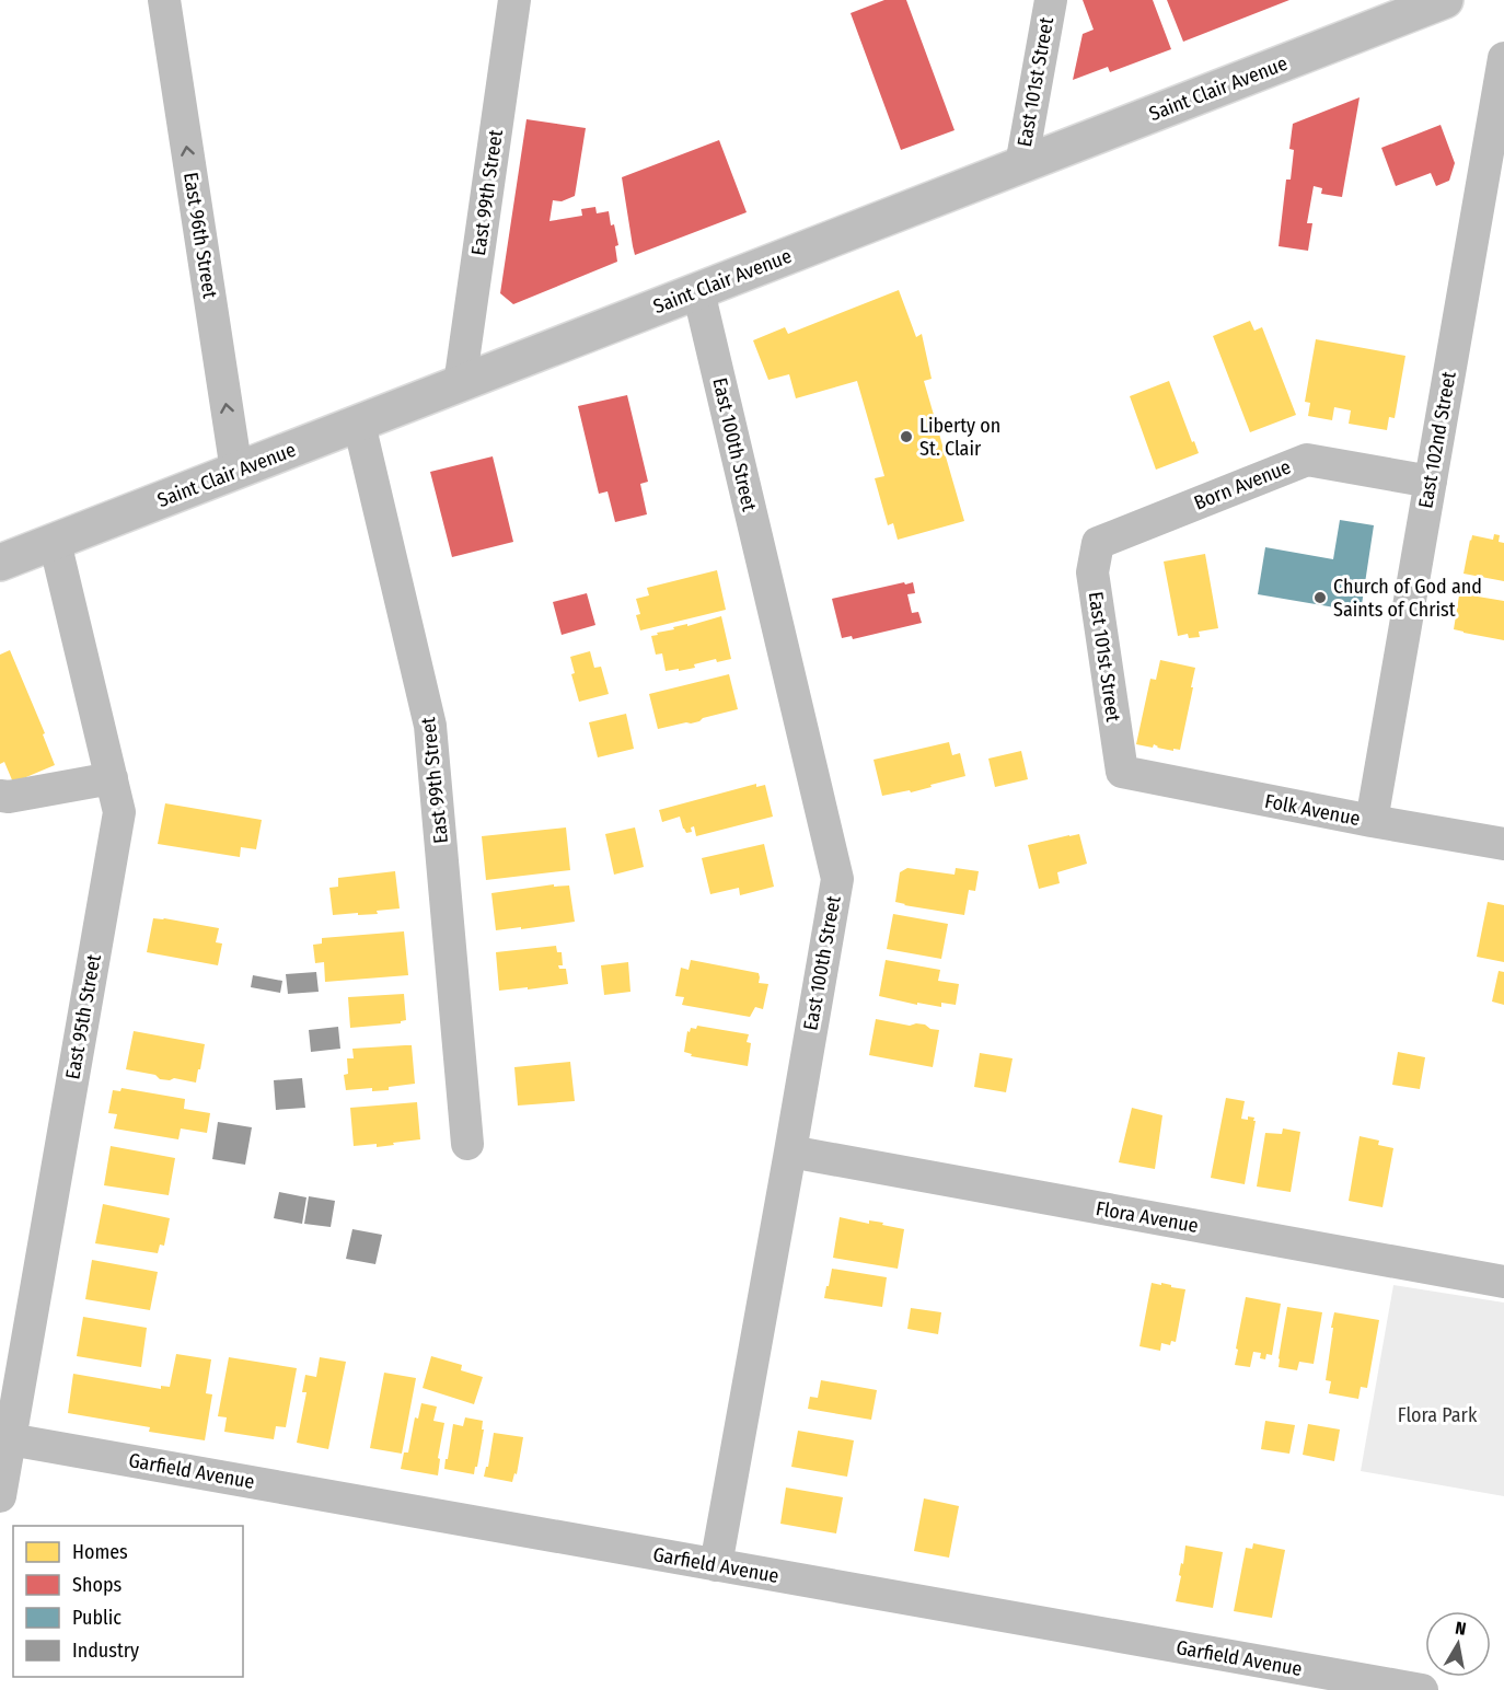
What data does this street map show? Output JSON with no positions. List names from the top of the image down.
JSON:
{
  "streets": {
    "main road": ["Saint Clair Avenue"],
    "street": [
      "East 101st Street",
      "East 99th Street",
      "East 96th Street",
      "East 102nd Street",
      "East 100th Street",
      "Born Avenue",
      "Folk Avenue",
      "East 95th Street",
      "Flora Avenue",
      "Garfield Avenue"
    ]
  },
  "crossings": [
    ["East 101st Street", "Saint Clair Avenue"],
    ["East 101st Street", "Born Avenue"],
    ["East 101st Street", "Folk Avenue"],
    ["Saint Clair Avenue", "East 99th Street"],
    ["Saint Clair Avenue", "East 96th Street"],
    ["Saint Clair Avenue", "East 100th Street"],
    ["Saint Clair Avenue", "East 95th Street"],
    ["East 102nd Street", "Born Avenue"],
    ["East 102nd Street", "Folk Avenue"],
    ["East 100th Street", "Flora Avenue"],
    ["East 100th Street", "Garfield Avenue"],
    ["East 95th Street", "Garfield Avenue"]
  ],
  "one_way": ["East 96th Street"],
  "parks": ["Flora Park"],
  "places": ["Liberty on St. Clair", "Church of God and Saints of Christ"],
  "legend": [
    "Homes",
    "Shops",
    "Public",
    "Industry"
  ],
  "north": "top"
}
